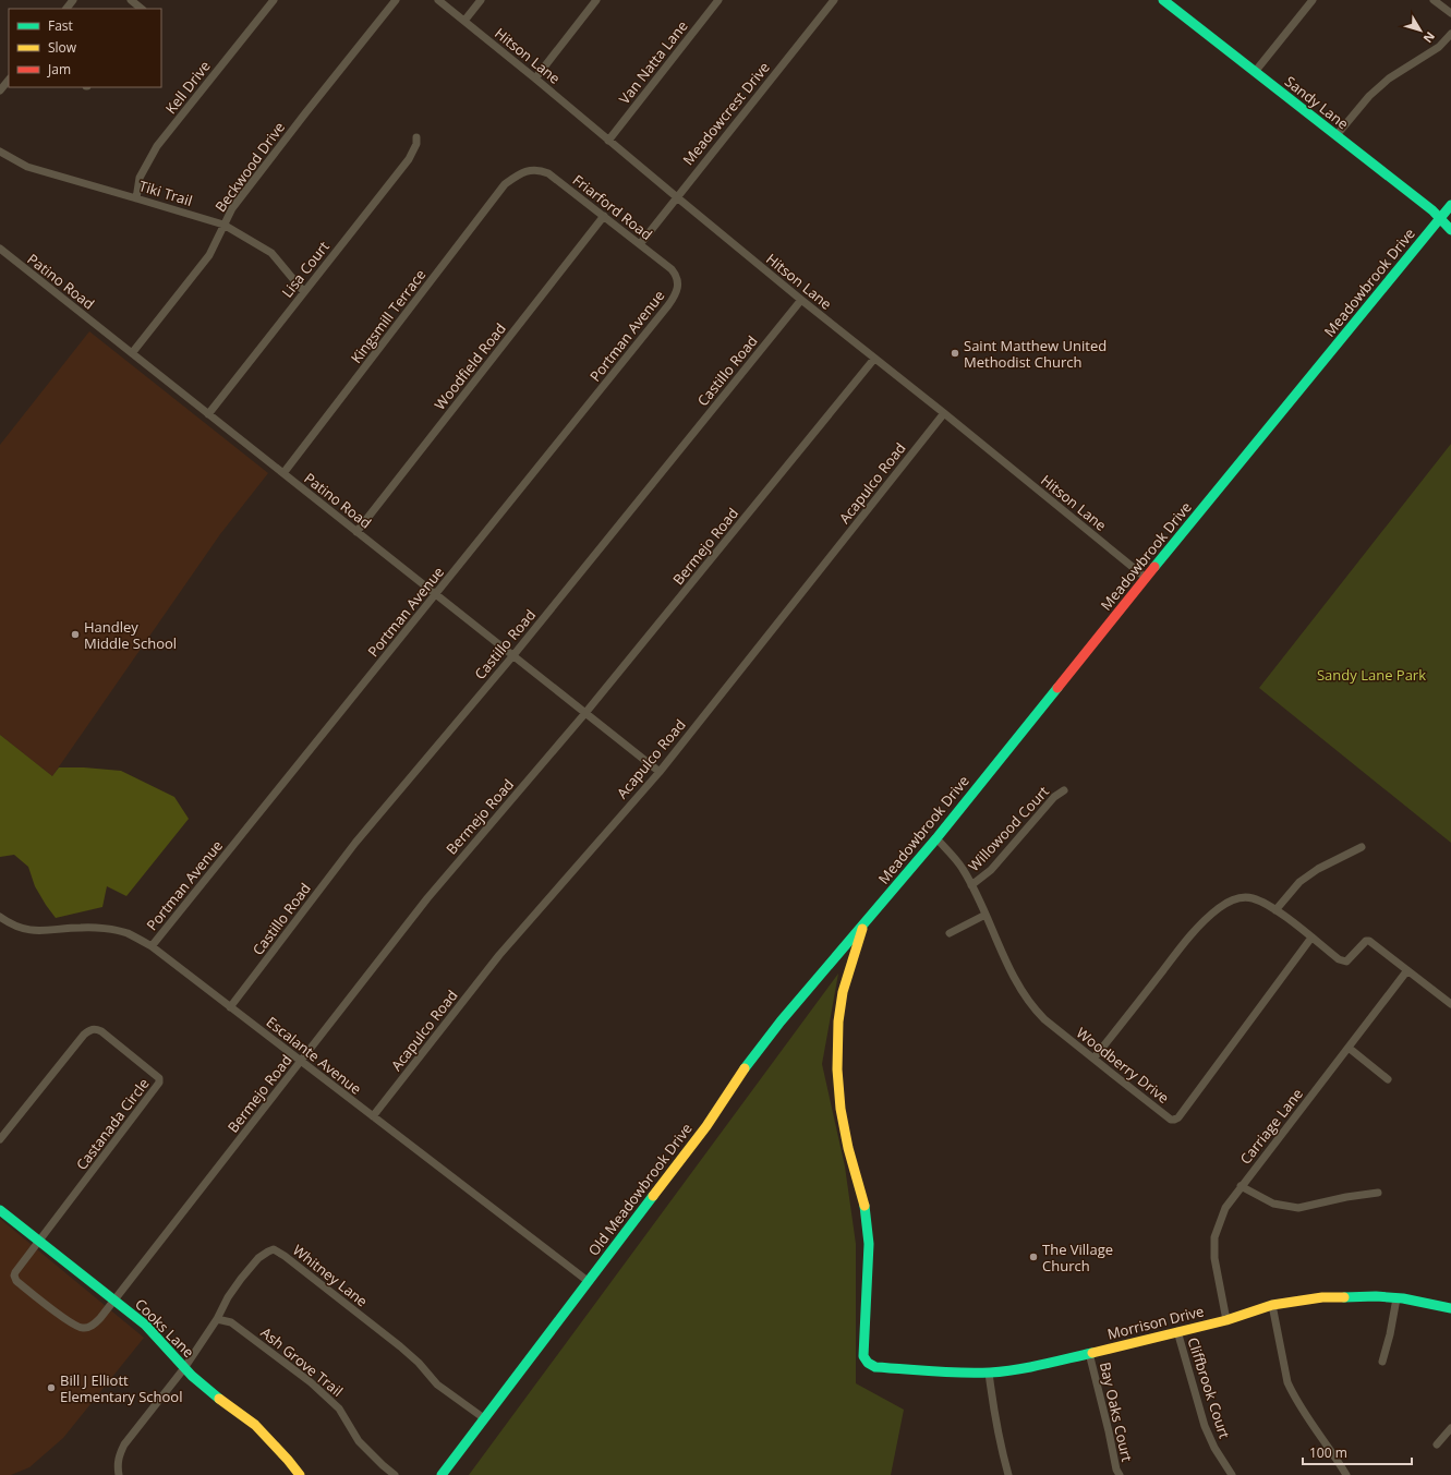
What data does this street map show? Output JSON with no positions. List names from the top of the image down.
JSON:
{
  "streets": {
    "main road": [
      "Sandy Lane",
      "Meadowbrook Drive",
      "Old Meadowbrook Drive",
      "Morrison Drive",
      "Cooks Lane"
    ],
    "street": [
      "Hitson Lane",
      "Van Natta Lane",
      "Kell Drive",
      "Meadowcrest Drive",
      "Beckwood Drive",
      "Tiki Trail",
      "Friarford Road",
      "Lisa Court",
      "Patino Road",
      "Kingsmill Terrace",
      "Portman Avenue",
      "Woodfield Road",
      "Castillo Road",
      "Acapulco Road",
      "Bermejo Road",
      "Willowood Court",
      "Escalante Avenue",
      "Woodberry Drive",
      "Castanada Circle",
      "Carriage Lane",
      "Whitney Lane",
      "Ash Grove Trail",
      "Cliffbrook Court",
      "Bay Oaks Court"
    ]
  },
  "crossings": [
    ["Hitson Lane", "Van Natta Lane"],
    ["Hitson Lane", "Meadowcrest Drive"],
    ["Hitson Lane", "Meadowbrook Drive"],
    ["Hitson Lane", "Castillo Road"],
    ["Hitson Lane", "Acapulco Road"],
    ["Hitson Lane", "Bermejo Road"],
    ["Kell Drive", "Tiki Trail"],
    ["Sandy Lane", "Meadowbrook Drive"],
    ["Meadowcrest Drive", "Friarford Road"],
    ["Beckwood Drive", "Tiki Trail"],
    ["Beckwood Drive", "Patino Road"],
    ["Tiki Trail", "Lisa Court"],
    ["Friarford Road", "Kingsmill Terrace"],
    ["Friarford Road", "Portman Avenue"],
    ["Friarford Road", "Woodfield Road"],
    ["Lisa Court", "Patino Road"],
    ["Patino Road", "Kingsmill Terrace"],
    ["Patino Road", "Portman Avenue"],
    ["Patino Road", "Woodfield Road"],
    ["Patino Road", "Castillo Road"],
    ["Patino Road", "Acapulco Road"],
    ["Patino Road", "Bermejo Road"],
    ["Meadowbrook Drive", "Woodberry Drive"],
    ["Meadowbrook Drive", "Old Meadowbrook Drive"],
    ["Meadowbrook Drive", "Morrison Drive"],
    ["Portman Avenue", "Escalante Avenue"],
    ["Castillo Road", "Escalante Avenue"],
    ["Acapulco Road", "Escalante Avenue"],
    ["Bermejo Road", "Escalante Avenue"],
    ["Bermejo Road", "Castanada Circle"],
    ["Bermejo Road", "Cooks Lane"],
    ["Willowood Court", "Woodberry Drive"],
    ["Escalante Avenue", "Old Meadowbrook Drive"],
    ["Castanada Circle", "Cooks Lane"],
    ["Carriage Lane", "Morrison Drive"],
    ["Old Meadowbrook Drive", "Whitney Lane"],
    ["Old Meadowbrook Drive", "Morrison Drive"],
    ["Whitney Lane", "Cooks Lane"],
    ["Whitney Lane", "Ash Grove Trail"],
    ["Morrison Drive", "Cliffbrook Court"],
    ["Morrison Drive", "Bay Oaks Court"]
  ],
  "parks": ["Sandy Lane Park"],
  "places": [
    "Saint Matthew United Methodist Church",
    "Handley Middle School",
    "The Village Church",
    "Bill J Elliott Elementary School"
  ],
  "legend": ["Fast", "Slow", "Jam"],
  "scale_bar": "100 m",
  "north": "bottom right"
}
